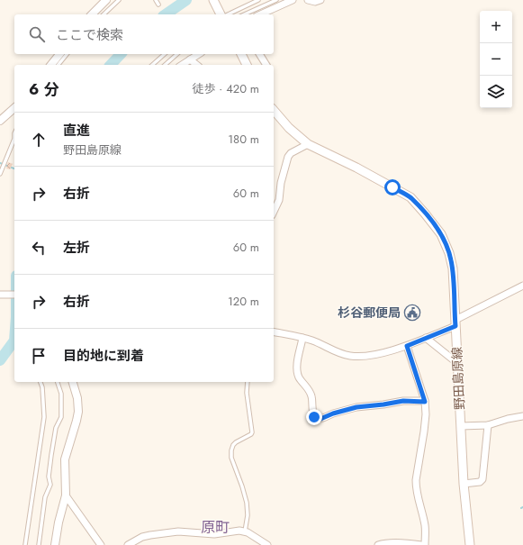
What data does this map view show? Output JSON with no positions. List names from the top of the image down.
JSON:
{
  "streets": {
    "main road": ["野田島原線"]
  },
  "districts": ["原町"],
  "places": {
    "public building": ["杉谷郵便局"]
  },
  "page": {
    "map_buttons": ["+", "−"],
    "search": "ここで検索",
    "heading": ["6 分", "徒歩 · 420 m"],
    "list": [
      ["直進", "野田島原線", "180 m"],
      ["右折", "60 m"],
      ["左折", "60 m"],
      ["右折", "120 m"],
      "目的地に到着"
    ]
  }
}
